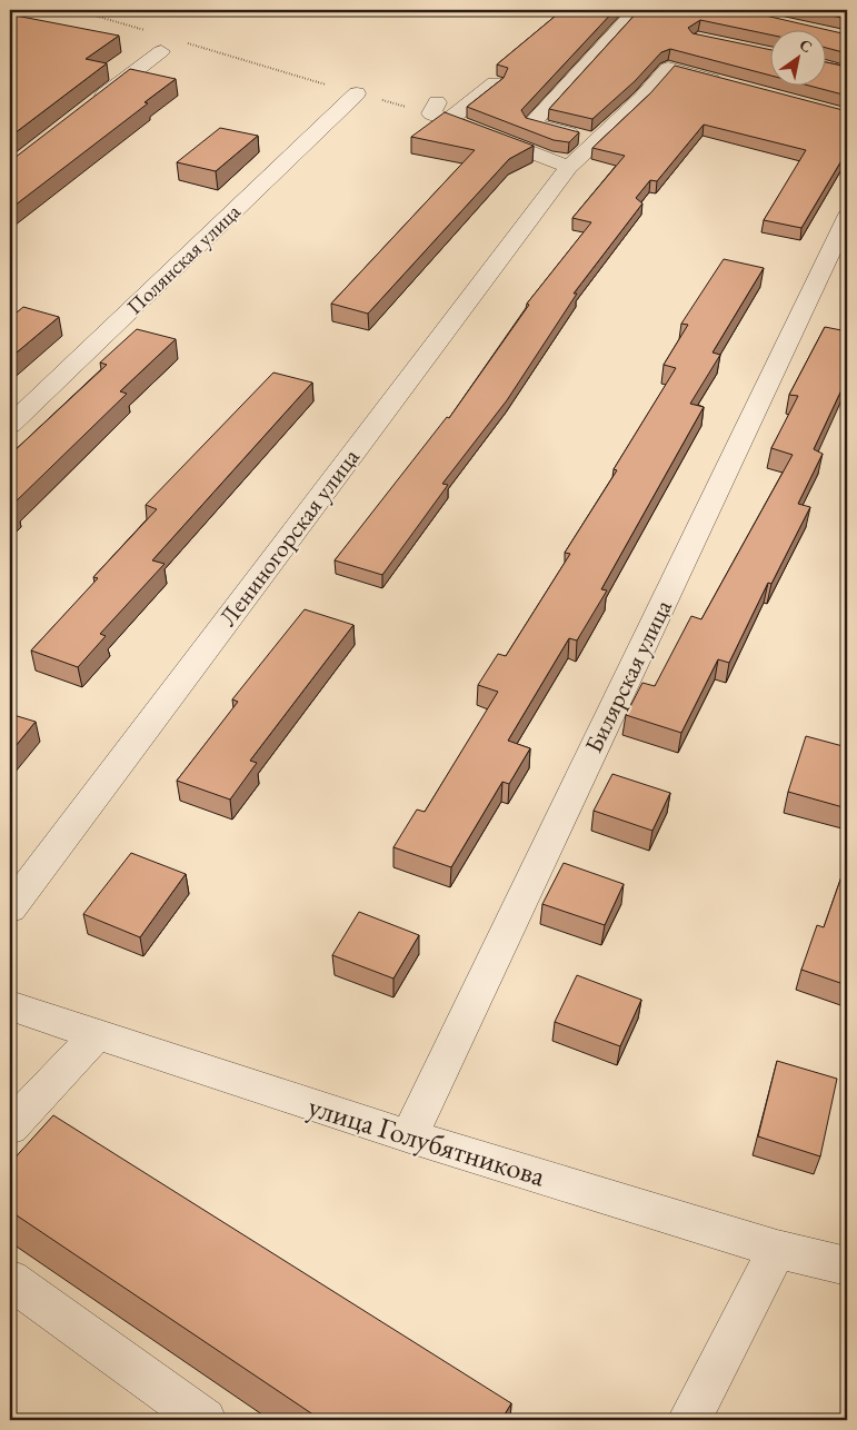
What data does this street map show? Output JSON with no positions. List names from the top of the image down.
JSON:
{
  "streets": {
    "street": [
      "Полянская улица",
      "Лениногорская улица",
      "Билярская улица",
      "улица Голубятникова"
    ]
  },
  "crossings": [
    ["Билярская улица", "улица Голубятникова"]
  ],
  "north": "top right"
}
